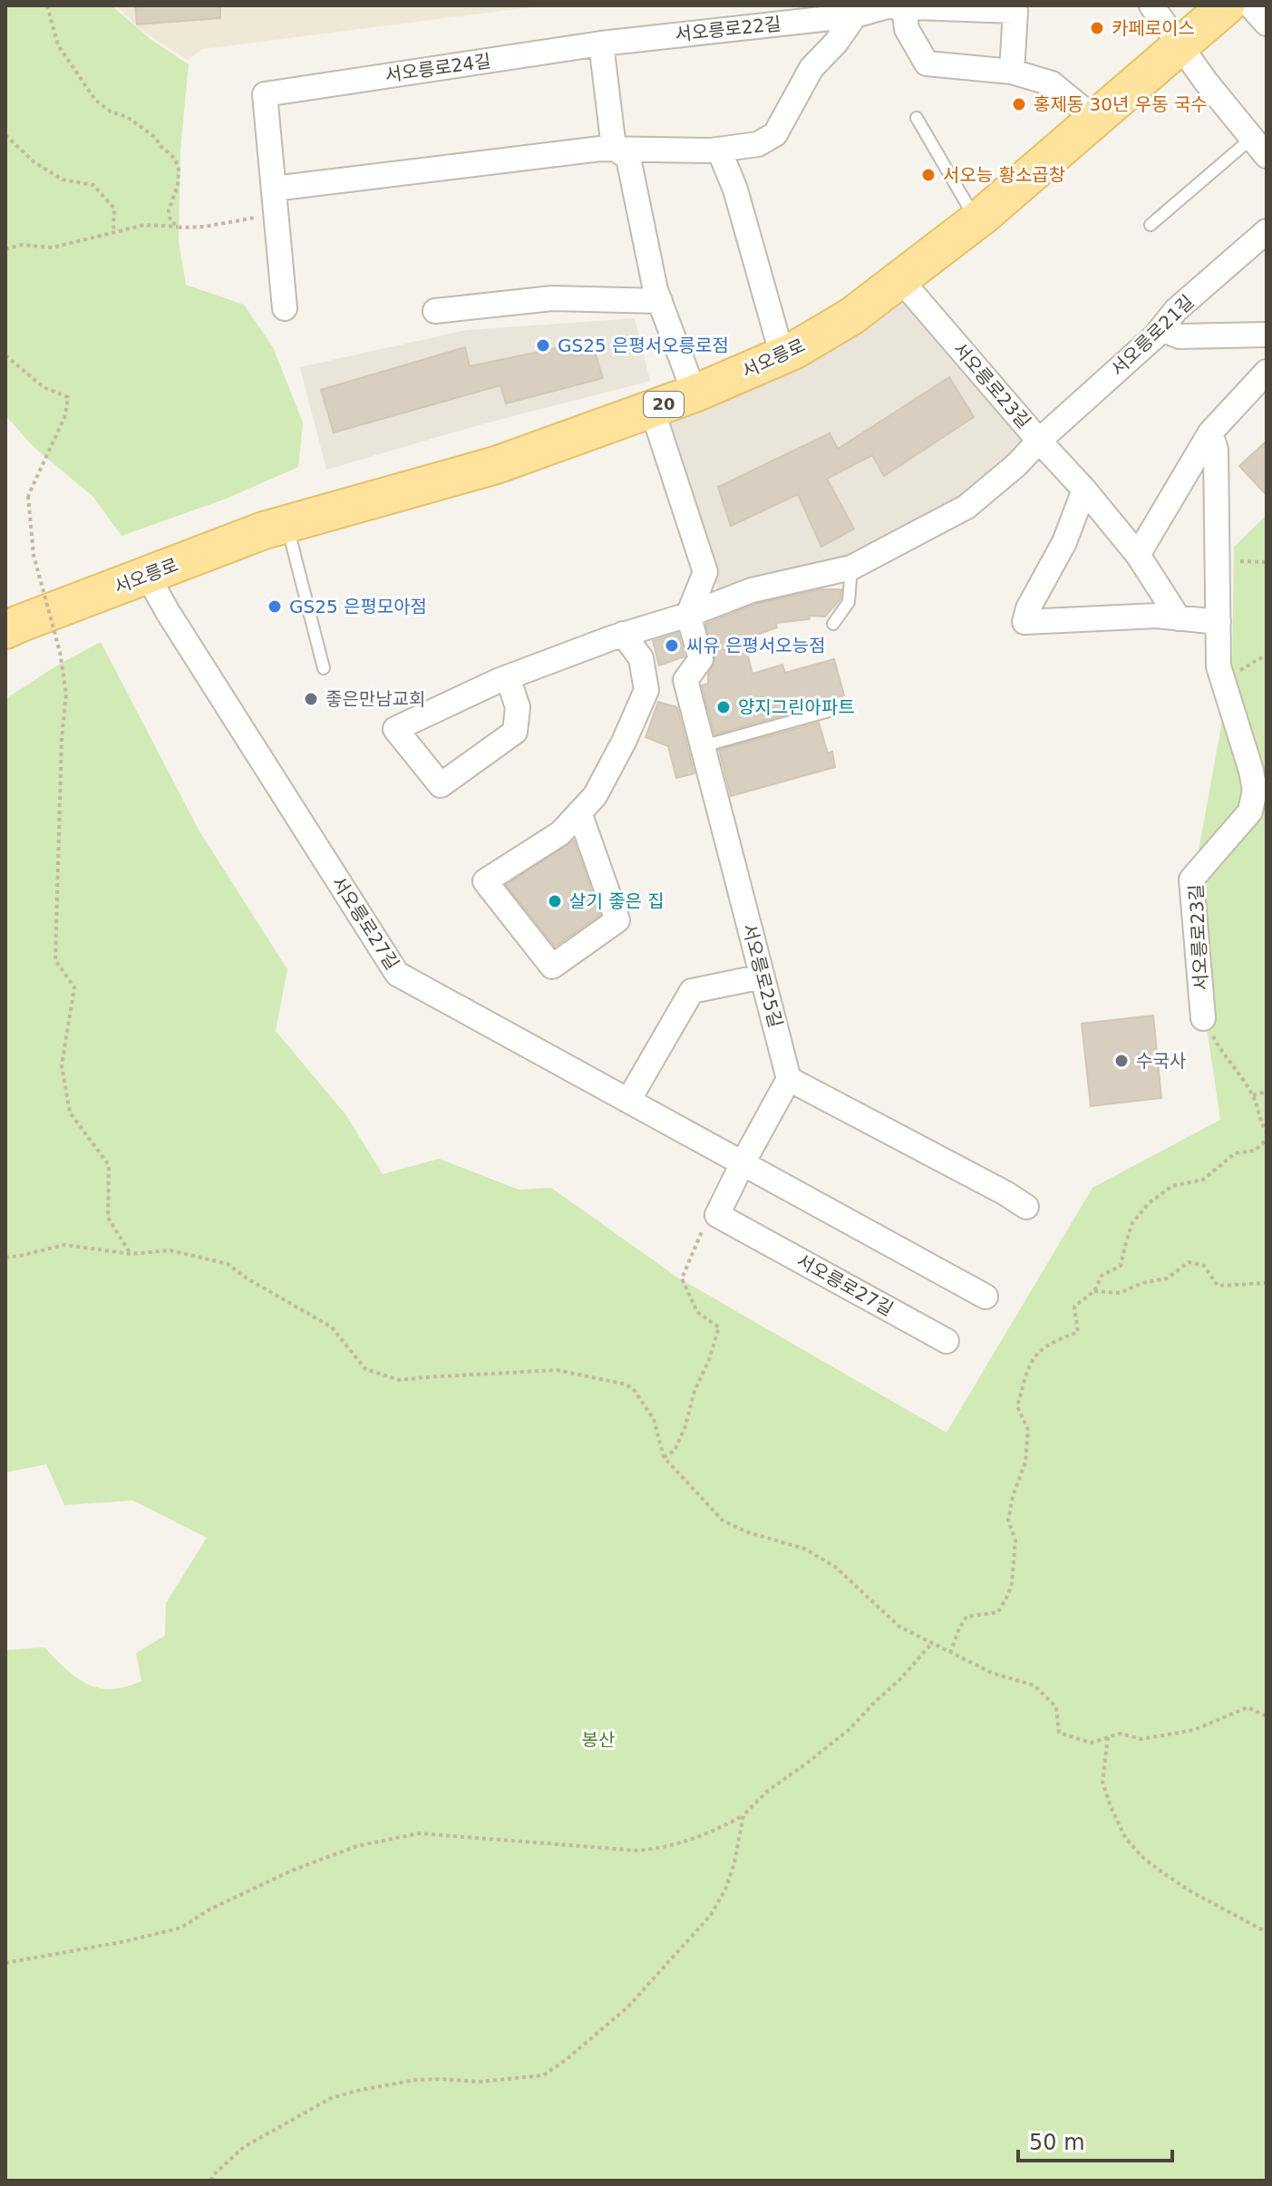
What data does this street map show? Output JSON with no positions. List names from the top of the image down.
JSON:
{
  "streets": {
    "main road": ["서오릉로", "20"],
    "street": [
      "서오릉로22길",
      "서오릉로24길",
      "서오릉로21길",
      "서오릉로23길",
      "서오릉로27길",
      "서오릉로25길"
    ]
  },
  "crossings": [
    ["서오릉로22길", "서오릉로24길"],
    ["서오릉로21길", "서오릉로23길"],
    ["서오릉로", "서오릉로23길"],
    ["서오릉로", "서오릉로27길"]
  ],
  "parks": ["봉산"],
  "places": [
    "카페로이스",
    "홍제동 30년 우동 국수",
    "서오능 황소곱창",
    "GS25 은평서오릉로점",
    "GS25 은평모아점",
    "씨유 은평서오능점",
    "좋은만남교회",
    "양지그린아파트",
    "살기 좋은 집",
    "수국사"
  ],
  "scale_bar": "50 m"
}
